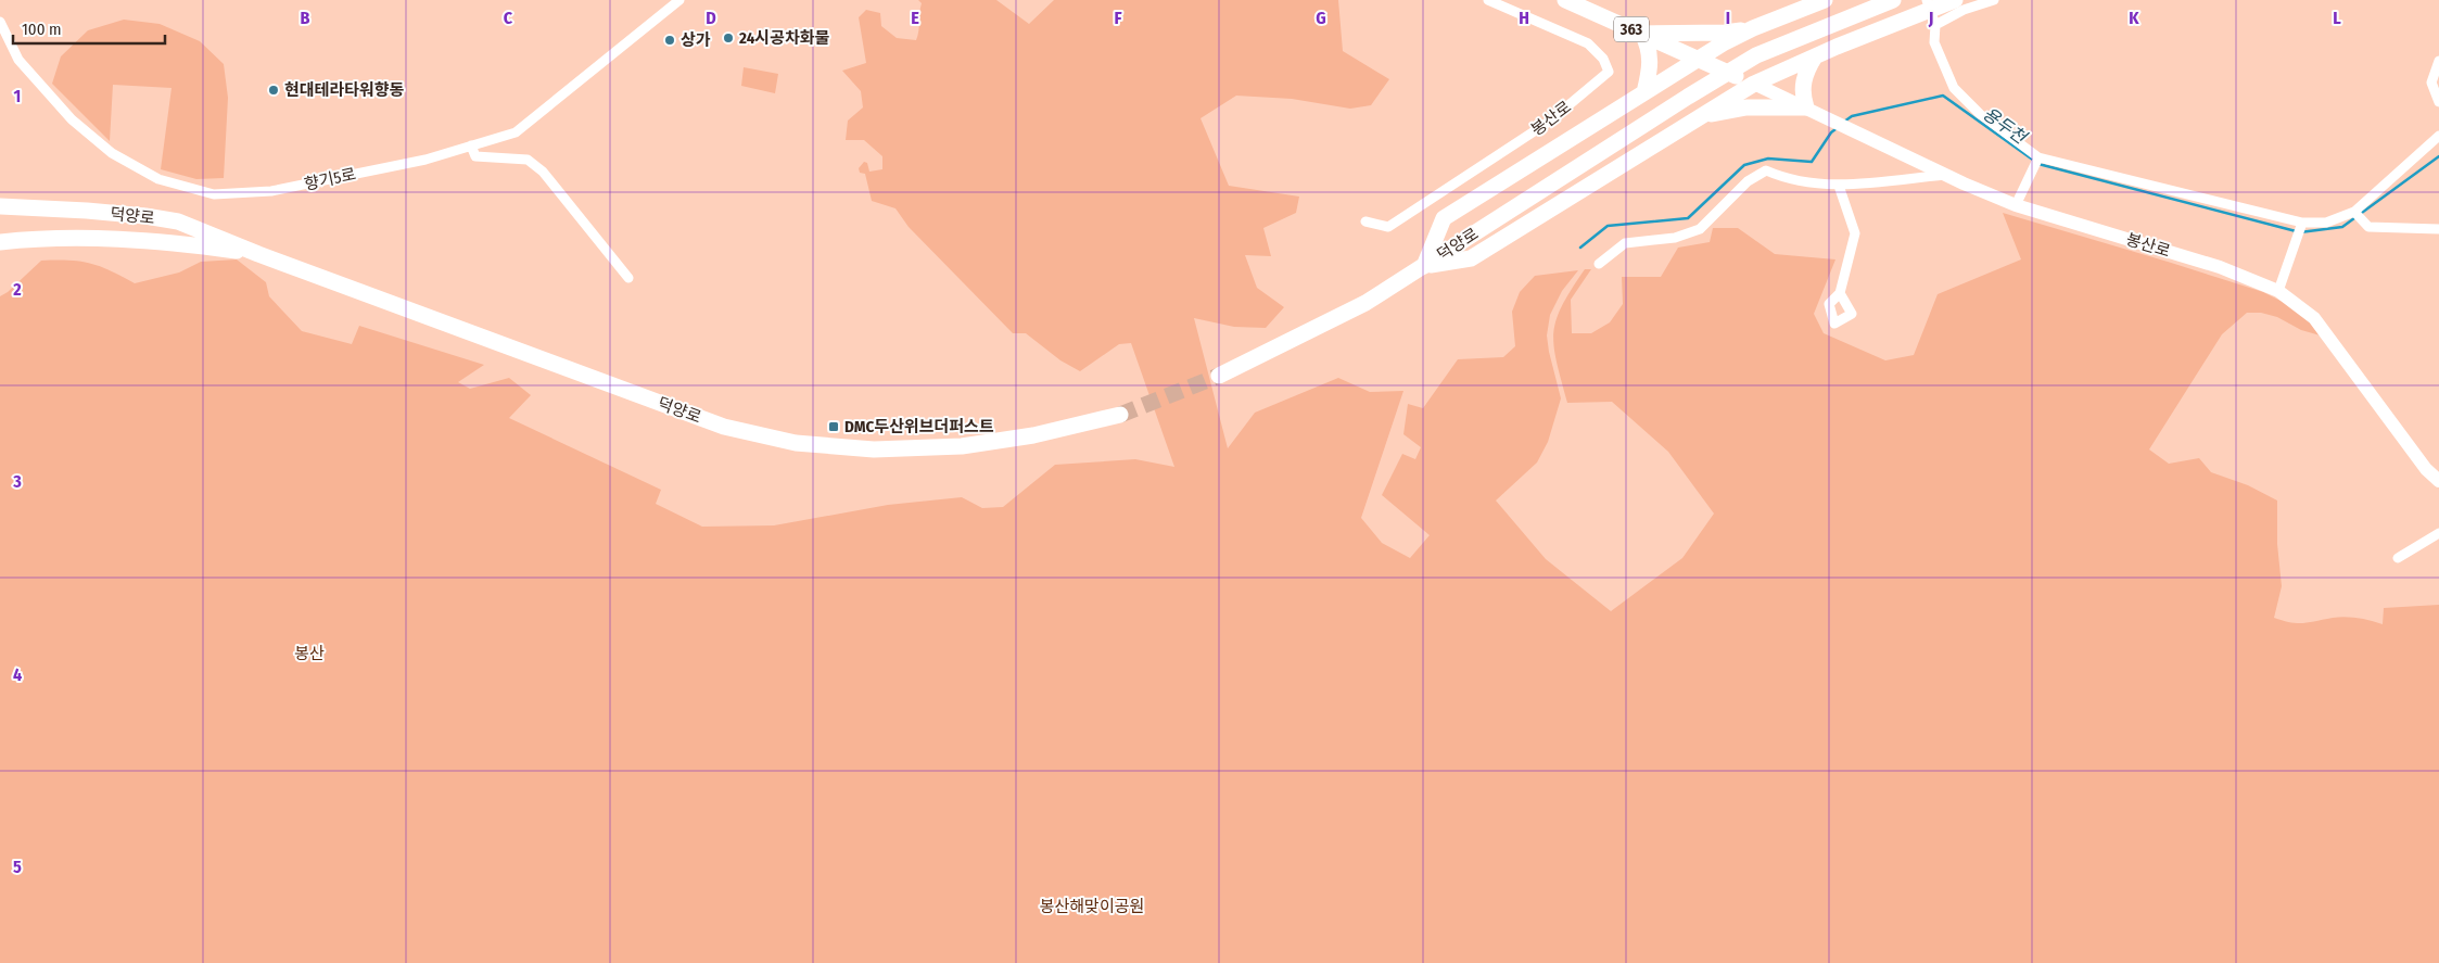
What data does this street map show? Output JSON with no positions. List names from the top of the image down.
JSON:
{
  "streets": {
    "main road": ["363", "봉산로", "덕양로"],
    "street": ["향기5로"]
  },
  "crossings": [
    ["363", "봉산로"]
  ],
  "water": ["용두천"],
  "parks": ["봉산", "봉산해맞이공원"],
  "places": {
    "other": ["24시공차화물", "상가", "현대테라타워향동"],
    "transit": ["DMC두산위브더퍼스트"]
  },
  "scale_bar": "100 m",
  "grid": {
    "columns": [
      "B",
      "C",
      "D",
      "E",
      "F",
      "G",
      "H",
      "I",
      "J",
      "K",
      "L"
    ],
    "rows": [
      "1",
      "2",
      "3",
      "4",
      "5"
    ]
  }
}
